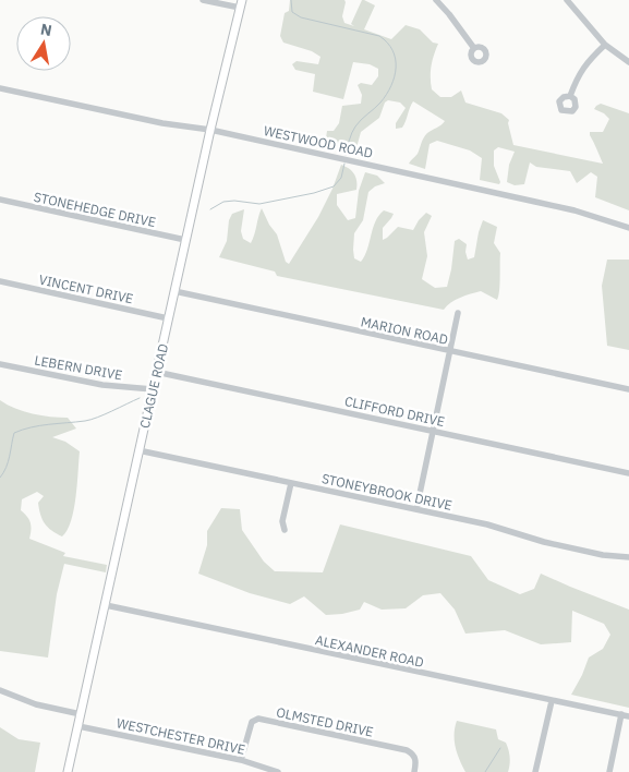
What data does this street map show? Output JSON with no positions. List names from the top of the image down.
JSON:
{
  "streets": {
    "main road": ["CLAGUE ROAD"],
    "street": [
      "WESTWOOD ROAD",
      "STONEHEDGE DRIVE",
      "VINCENT DRIVE",
      "MARION ROAD",
      "LEBERN DRIVE",
      "CLIFFORD DRIVE",
      "STONEYBROOK DRIVE",
      "ALEXANDER ROAD",
      "OLMSTED DRIVE",
      "WESTCHESTER DRIVE"
    ]
  },
  "crossings": [
    ["WESTWOOD ROAD", "CLAGUE ROAD"],
    ["STONEHEDGE DRIVE", "CLAGUE ROAD"],
    ["VINCENT DRIVE", "CLAGUE ROAD"],
    ["MARION ROAD", "CLAGUE ROAD"],
    ["LEBERN DRIVE", "CLAGUE ROAD"],
    ["CLAGUE ROAD", "CLIFFORD DRIVE"],
    ["CLAGUE ROAD", "STONEYBROOK DRIVE"],
    ["CLAGUE ROAD", "ALEXANDER ROAD"],
    ["CLAGUE ROAD", "WESTCHESTER DRIVE"],
    ["OLMSTED DRIVE", "WESTCHESTER DRIVE"]
  ],
  "north": "top"
}
